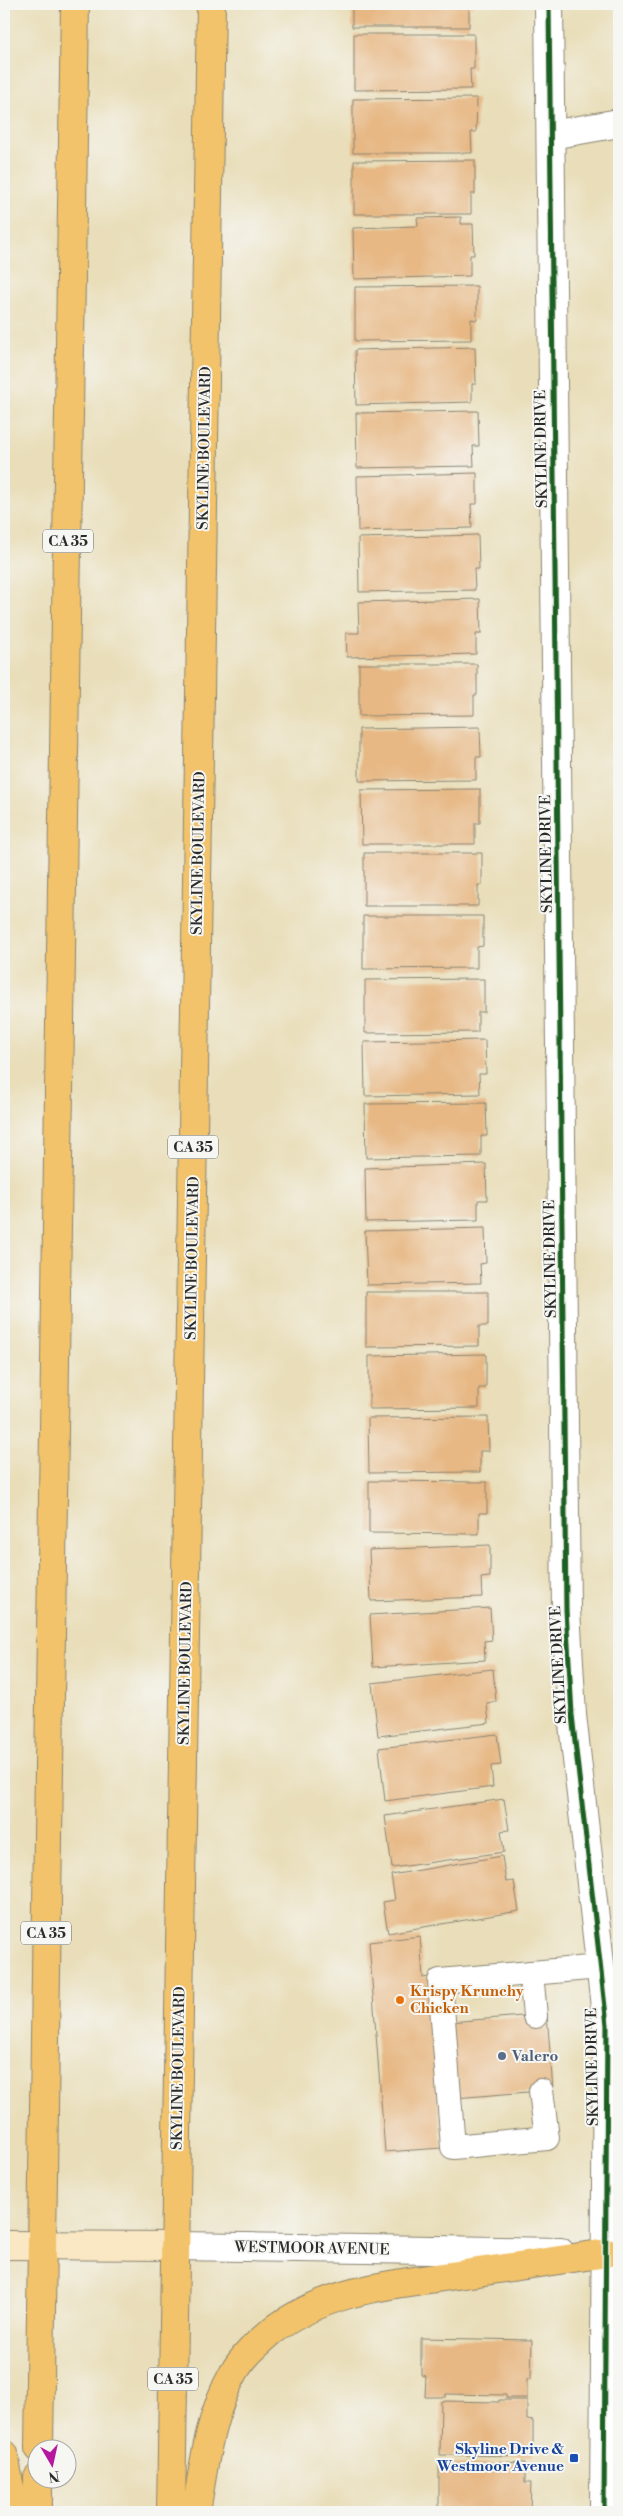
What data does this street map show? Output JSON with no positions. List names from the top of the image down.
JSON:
{
  "streets": {
    "main road": ["SKYLINE BOULEVARD", "CA 35"],
    "street": ["SKYLINE DRIVE", "WESTMOOR AVENUE"]
  },
  "crossings": [
    ["SKYLINE BOULEVARD", "WESTMOOR AVENUE"],
    ["SKYLINE DRIVE", "WESTMOOR AVENUE"],
    ["CA 35", "WESTMOOR AVENUE"]
  ],
  "places": {
    "other": ["Krispy Krunchy Chicken", "Valero"],
    "transit": ["Skyline Drive & Westmoor Avenue"]
  },
  "north": "bottom"
}
